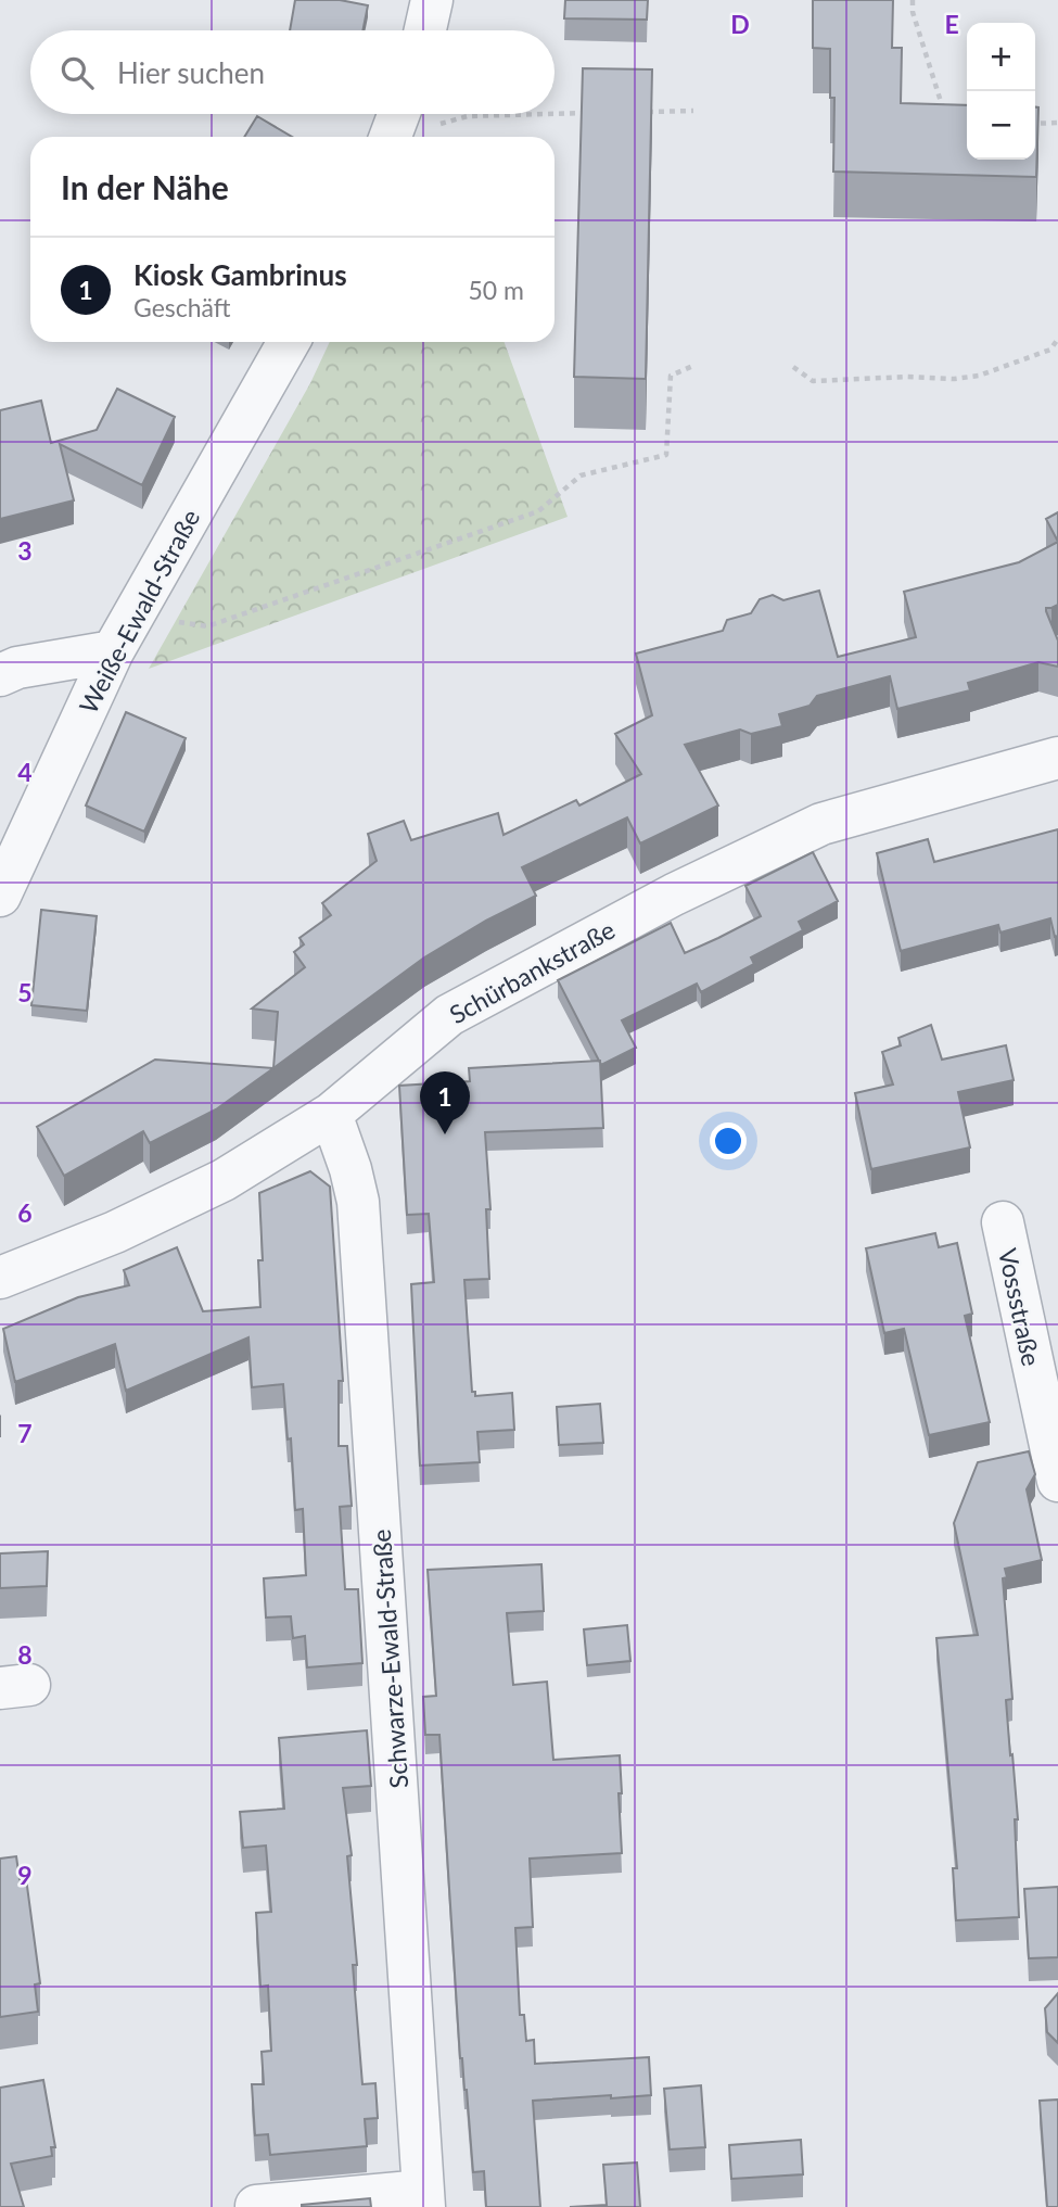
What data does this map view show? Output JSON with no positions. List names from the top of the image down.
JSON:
{
  "streets": {
    "street": [
      "Weiße-Ewald-Straße",
      "Schürbankstraße",
      "Vossstraße",
      "Schwarze-Ewald-Straße"
    ]
  },
  "crossings": [
    ["Schürbankstraße", "Schwarze-Ewald-Straße"]
  ],
  "page": {
    "map_buttons": ["+", "−"],
    "search": "Hier suchen",
    "heading": "In der Nähe",
    "list": [
      {
        "mark": "1",
        "name": "Kiosk Gambrinus",
        "note": "Geschäft",
        "value": "50 m"
      }
    ],
    "pins": "1"
  },
  "grid": {
    "columns": ["D", "E"],
    "rows": [
      "3",
      "4",
      "5",
      "6",
      "7",
      "8",
      "9"
    ]
  }
}
